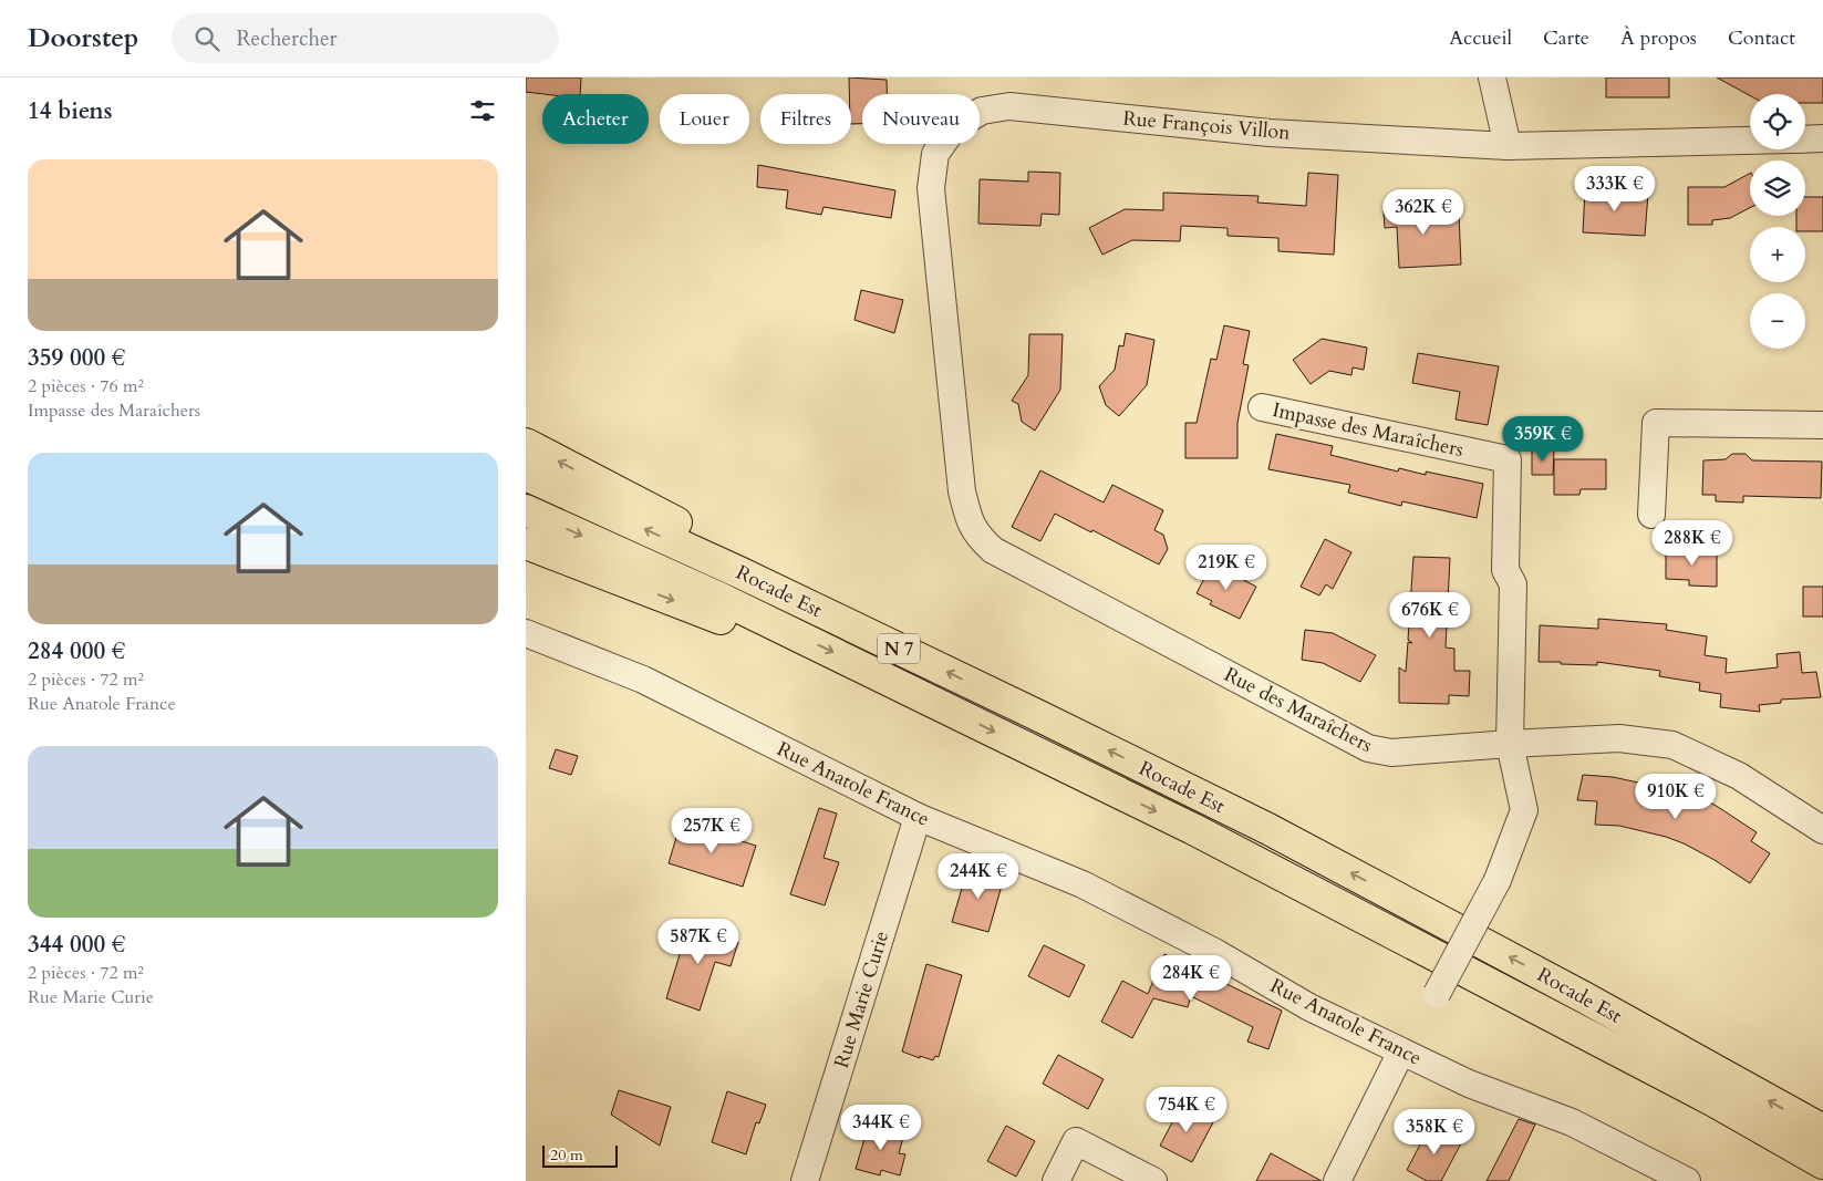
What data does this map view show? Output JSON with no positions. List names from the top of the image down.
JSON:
{
  "streets": {
    "highway": ["Rocade Est", "N 7"],
    "street": [
      "Rue François Villon",
      "Impasse des Maraîchers",
      "Rue des Maraîchers",
      "Rue Anatole France",
      "Rue Marie Curie"
    ]
  },
  "crossings": [
    ["Rue François Villon", "Rue des Maraîchers"],
    ["Impasse des Maraîchers", "Rue des Maraîchers"],
    ["Rue Anatole France", "Rue Marie Curie"]
  ],
  "scale_bar": "20 m",
  "page": {
    "header": "Doorstep",
    "search": "Rechercher",
    "nav": [
      "Accueil",
      "Carte",
      "À propos",
      "Contact"
    ],
    "heading": "14 biens",
    "map_buttons": ["+", "−"],
    "chip": [
      "Acheter",
      "Louer",
      "Filtres",
      "Nouveau"
    ],
    "list": [
      {
        "name": "359 000 €",
        "note": "2 pièces · 76 m² · Impasse des Maraîchers"
      },
      {
        "name": "284 000 €",
        "note": "2 pièces · 72 m² · Rue Anatole France"
      },
      {
        "name": "344 000 €",
        "note": "2 pièces · 72 m² · Rue Marie Curie"
      }
    ],
    "price": [
      "333K €",
      "362K €",
      "359K €",
      "288K €",
      "219K €",
      "676K €",
      "910K €",
      "257K €",
      "244K €",
      "587K €",
      "284K €",
      "754K €",
      "344K €",
      "358K €"
    ],
    "scale": "20 m"
  }
}
